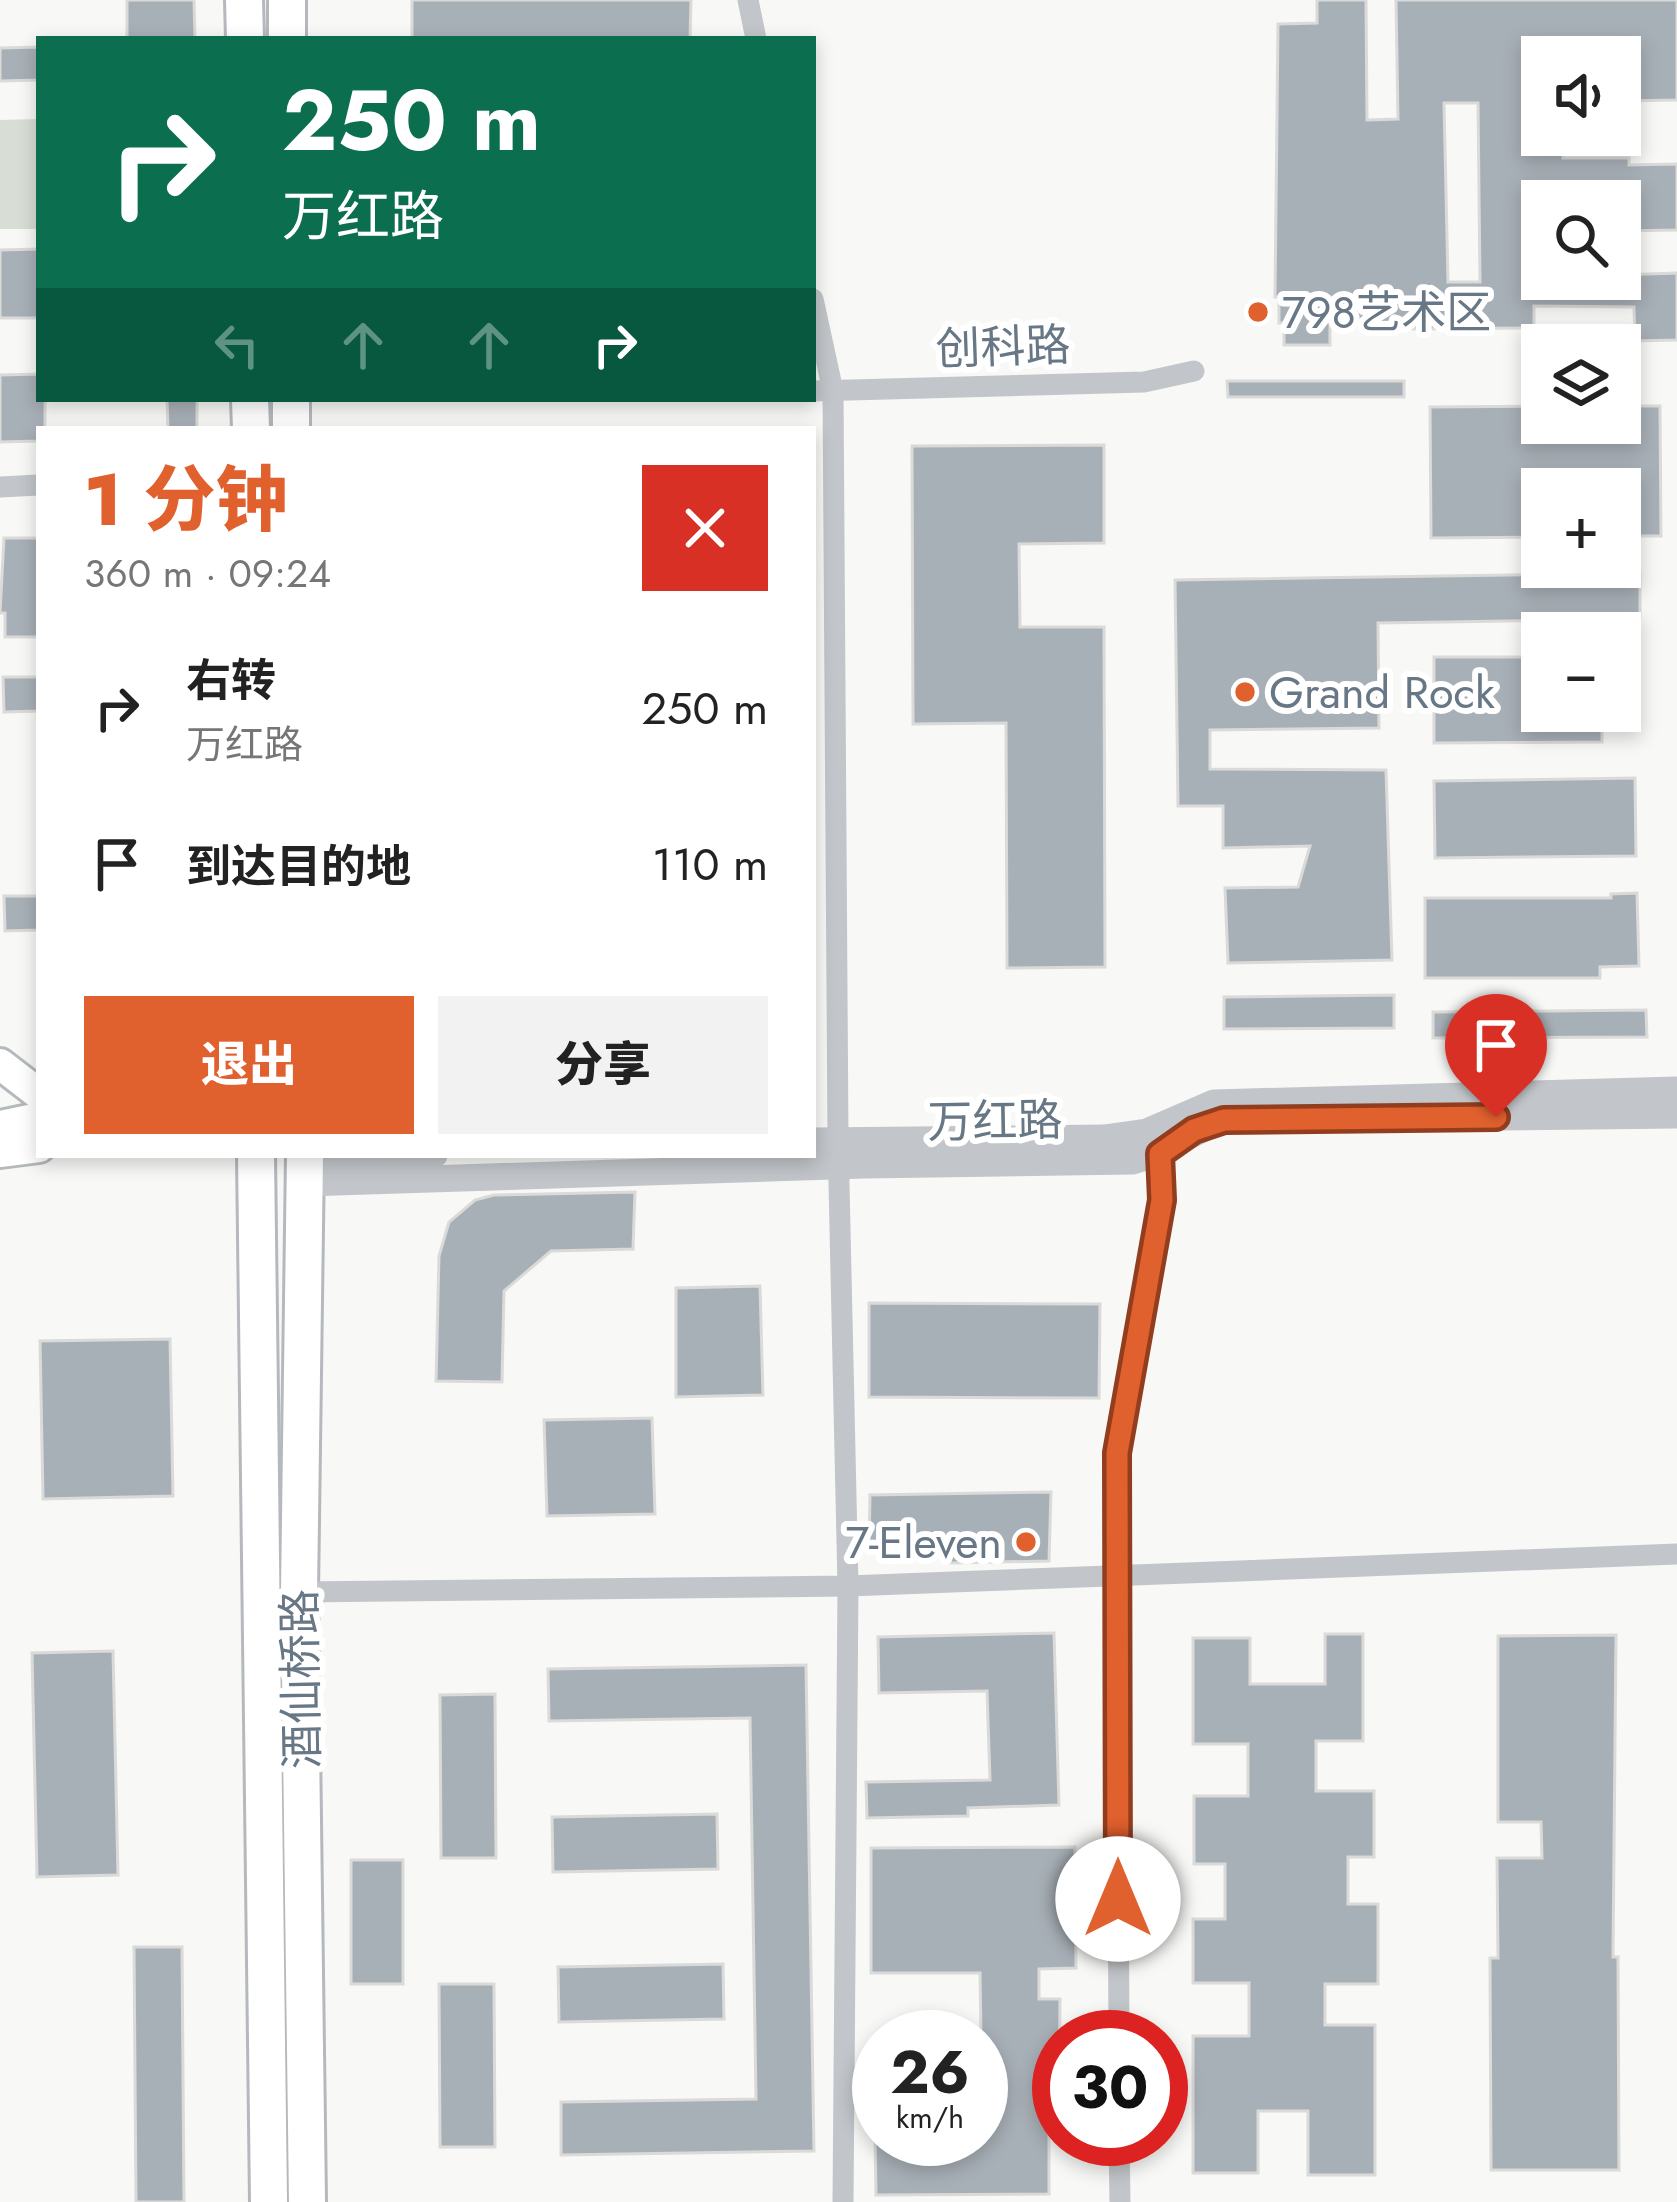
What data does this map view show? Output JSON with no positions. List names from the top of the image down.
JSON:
{
  "streets": {
    "main road": ["酒仙桥路"],
    "street": ["创科路", "万红路"]
  },
  "crossings": [
    ["万红路", "酒仙桥路"]
  ],
  "places": ["798艺术区", "Grand Rock", "7-Eleven"],
  "page": {
    "map_buttons": ["+", "−"],
    "turn": ["250 m", "万红路"],
    "heading": ["1 分钟", "360 m · 09:24"],
    "list": [
      {
        "name": "右转",
        "note": "万红路",
        "value": "250 m"
      },
      {
        "name": "到达目的地",
        "value": "110 m"
      }
    ],
    "buttons": ["退出", "分享"],
    "speed": "26 km/h",
    "limit": "30"
  }
}
